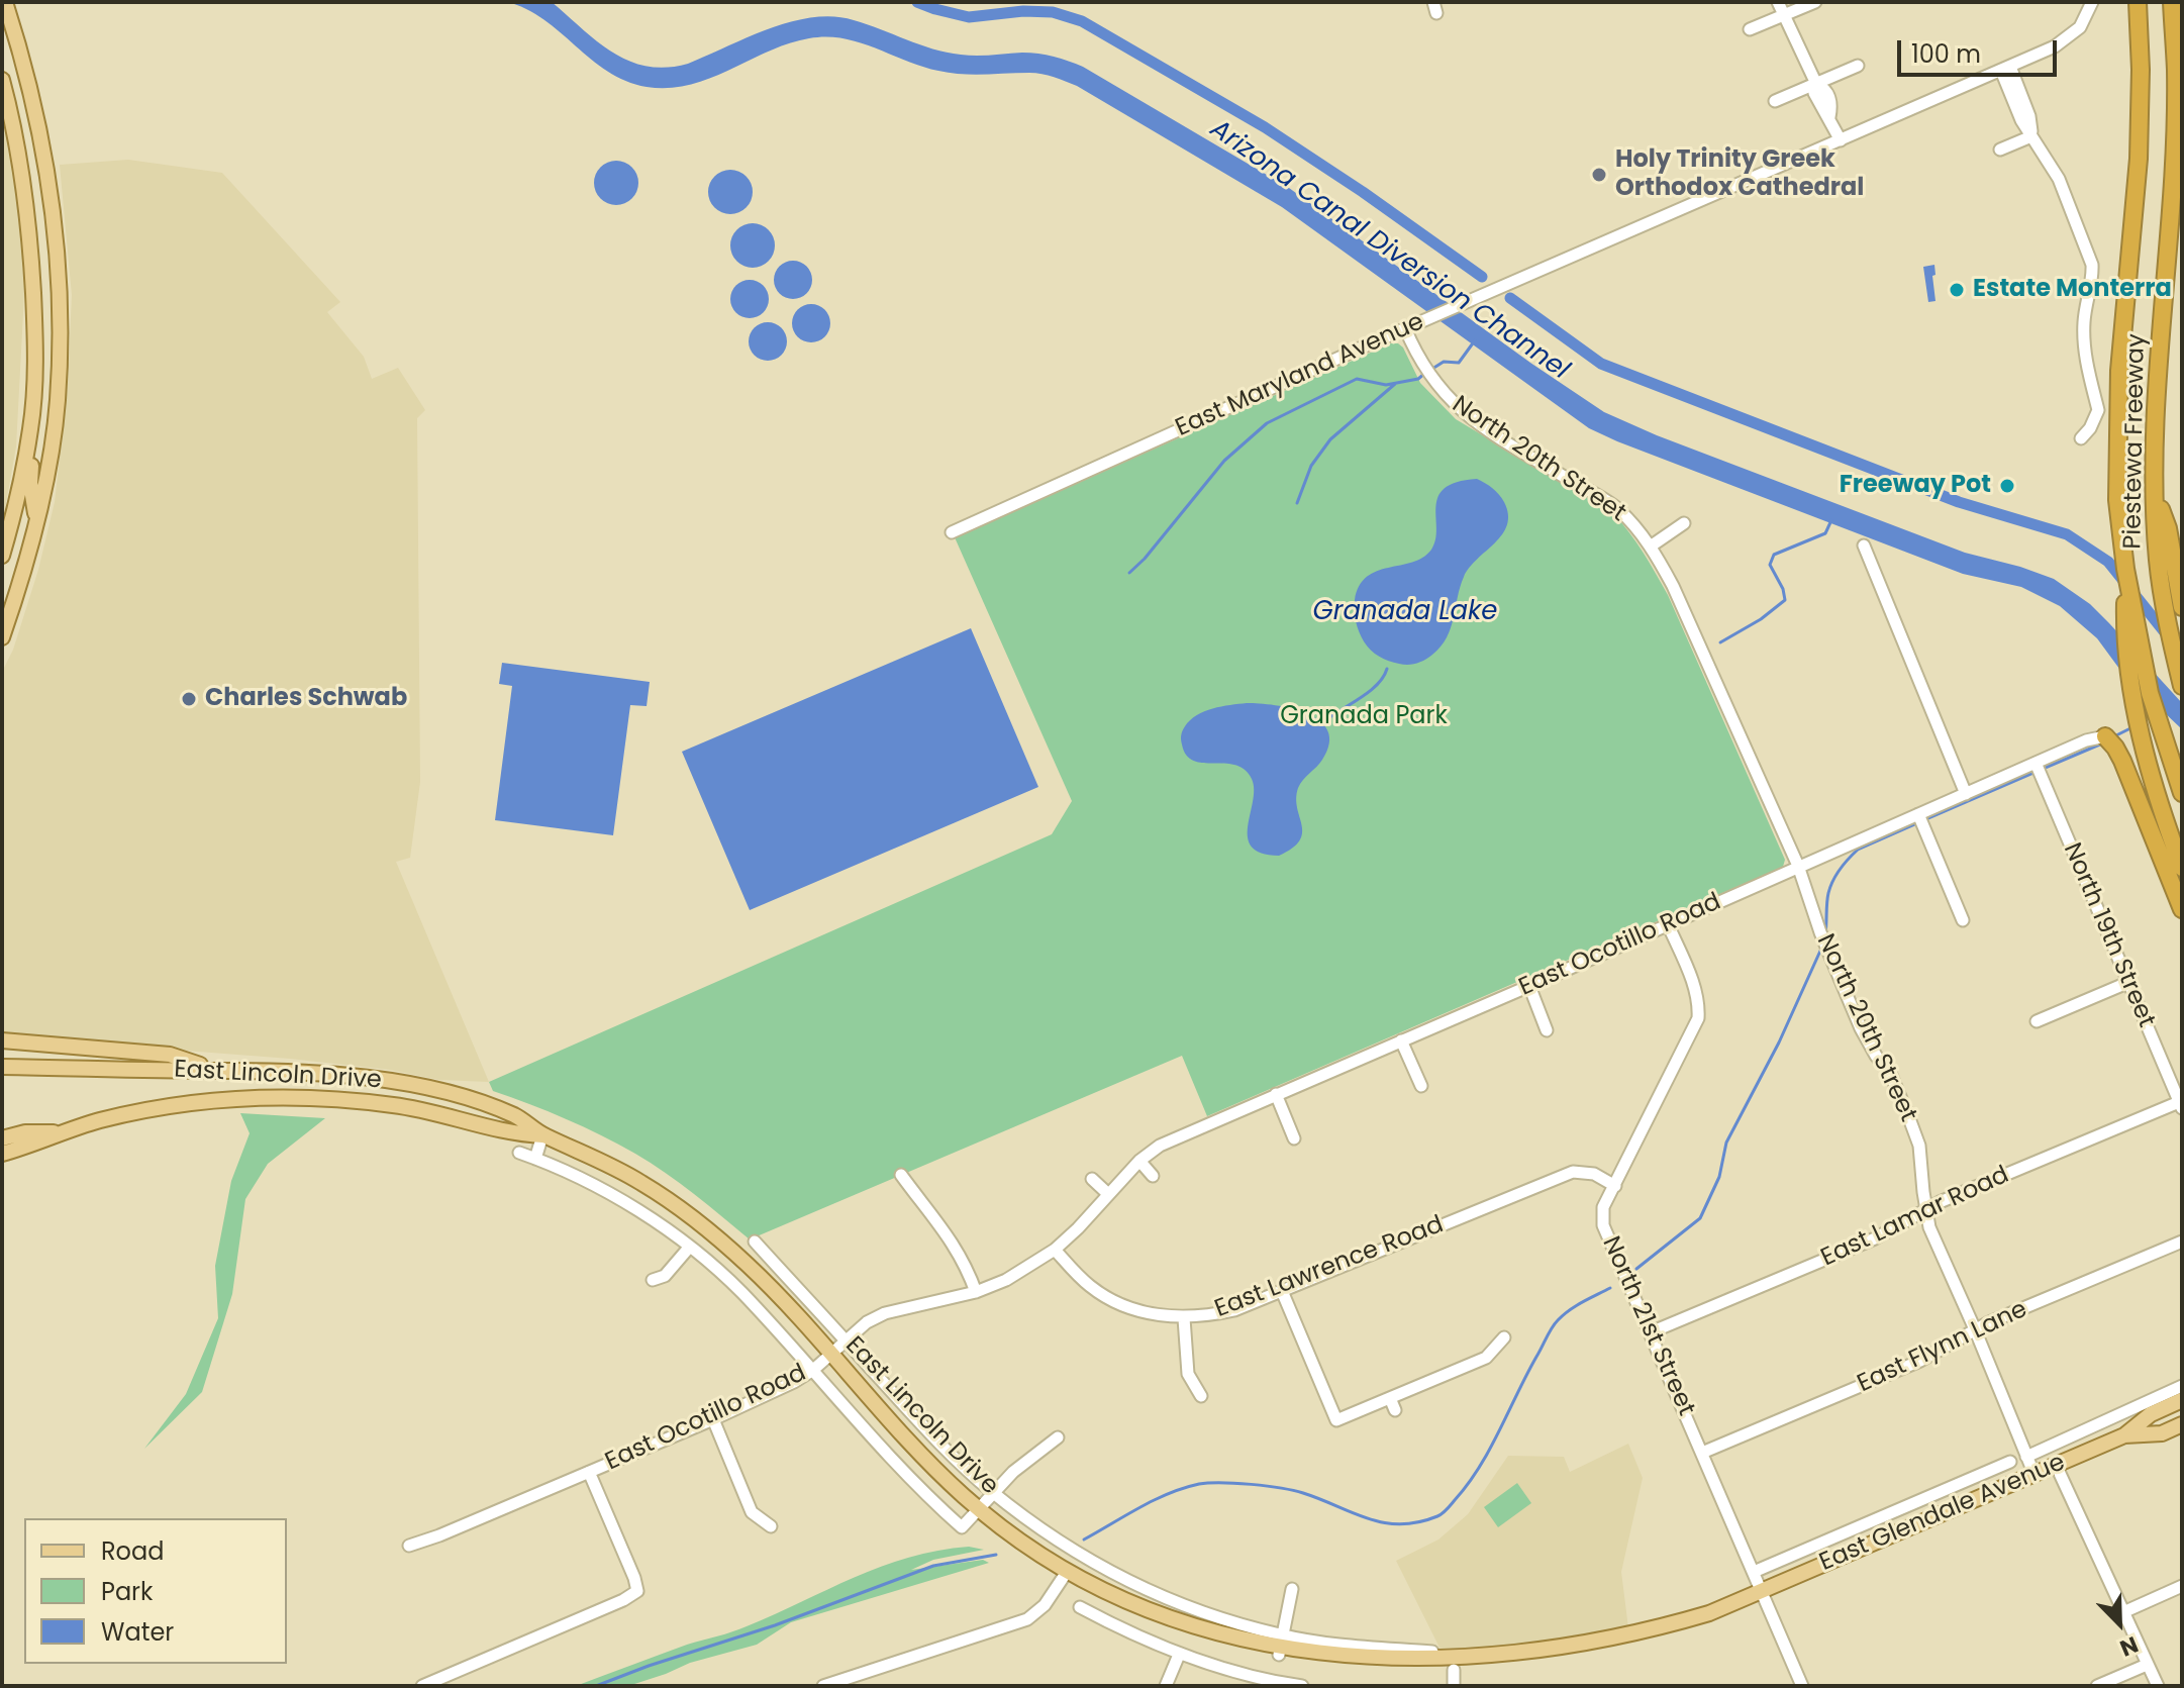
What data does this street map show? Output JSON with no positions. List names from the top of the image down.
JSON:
{
  "streets": {
    "highway": ["Piestewa Freeway"],
    "main road": ["East Lincoln Drive", "East Glendale Avenue"],
    "street": [
      "East Maryland Avenue",
      "North 20th Street",
      "North 19th Street",
      "East Ocotillo Road",
      "East Lamar Road",
      "East Lawrence Road",
      "North 21st Street",
      "East Flynn Lane"
    ]
  },
  "crossings": [
    ["East Maryland Avenue", "North 20th Street"],
    ["North 20th Street", "East Ocotillo Road"],
    ["North 20th Street", "East Lamar Road"],
    ["North 20th Street", "East Flynn Lane"],
    ["North 20th Street", "East Glendale Avenue"],
    ["North 19th Street", "East Ocotillo Road"],
    ["North 19th Street", "East Lamar Road"],
    ["East Ocotillo Road", "East Lincoln Drive"],
    ["East Ocotillo Road", "East Lawrence Road"],
    ["East Ocotillo Road", "North 21st Street"],
    ["East Lincoln Drive", "North 21st Street"],
    ["East Lincoln Drive", "East Glendale Avenue"],
    ["East Lamar Road", "North 21st Street"],
    ["East Lawrence Road", "North 21st Street"],
    ["North 21st Street", "East Flynn Lane"],
    ["North 21st Street", "East Glendale Avenue"]
  ],
  "water": ["Arizona Canal Diversion Channel", "Granada Lake"],
  "parks": ["Granada Park"],
  "places": [
    "Holy Trinity Greek Orthodox Cathedral",
    "Estate Monterra",
    "Freeway Pot",
    "Charles Schwab"
  ],
  "legend": ["Road", "Park", "Water"],
  "scale_bar": "100 m",
  "north": "bottom right"
}
